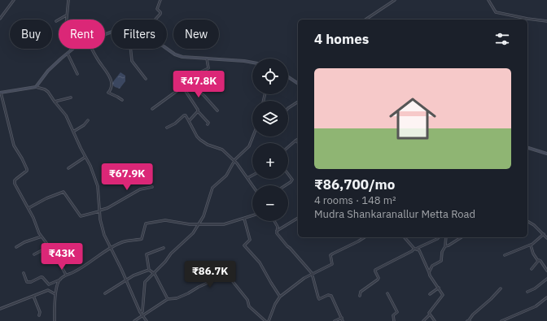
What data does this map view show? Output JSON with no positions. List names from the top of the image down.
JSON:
{
  "page": {
    "chip": [
      "Buy",
      "Rent",
      "Filters",
      "New"
    ],
    "heading": "4 homes",
    "map_buttons": ["+", "−"],
    "list": [
      {
        "name": "₹86,700/mo",
        "note": "4 rooms · 148 m² · Mudra Shankaranallur Metta Road"
      }
    ],
    "price": [
      "₹47.8K",
      "₹67.9K",
      "₹43K",
      "₹86.7K"
    ]
  }
}
